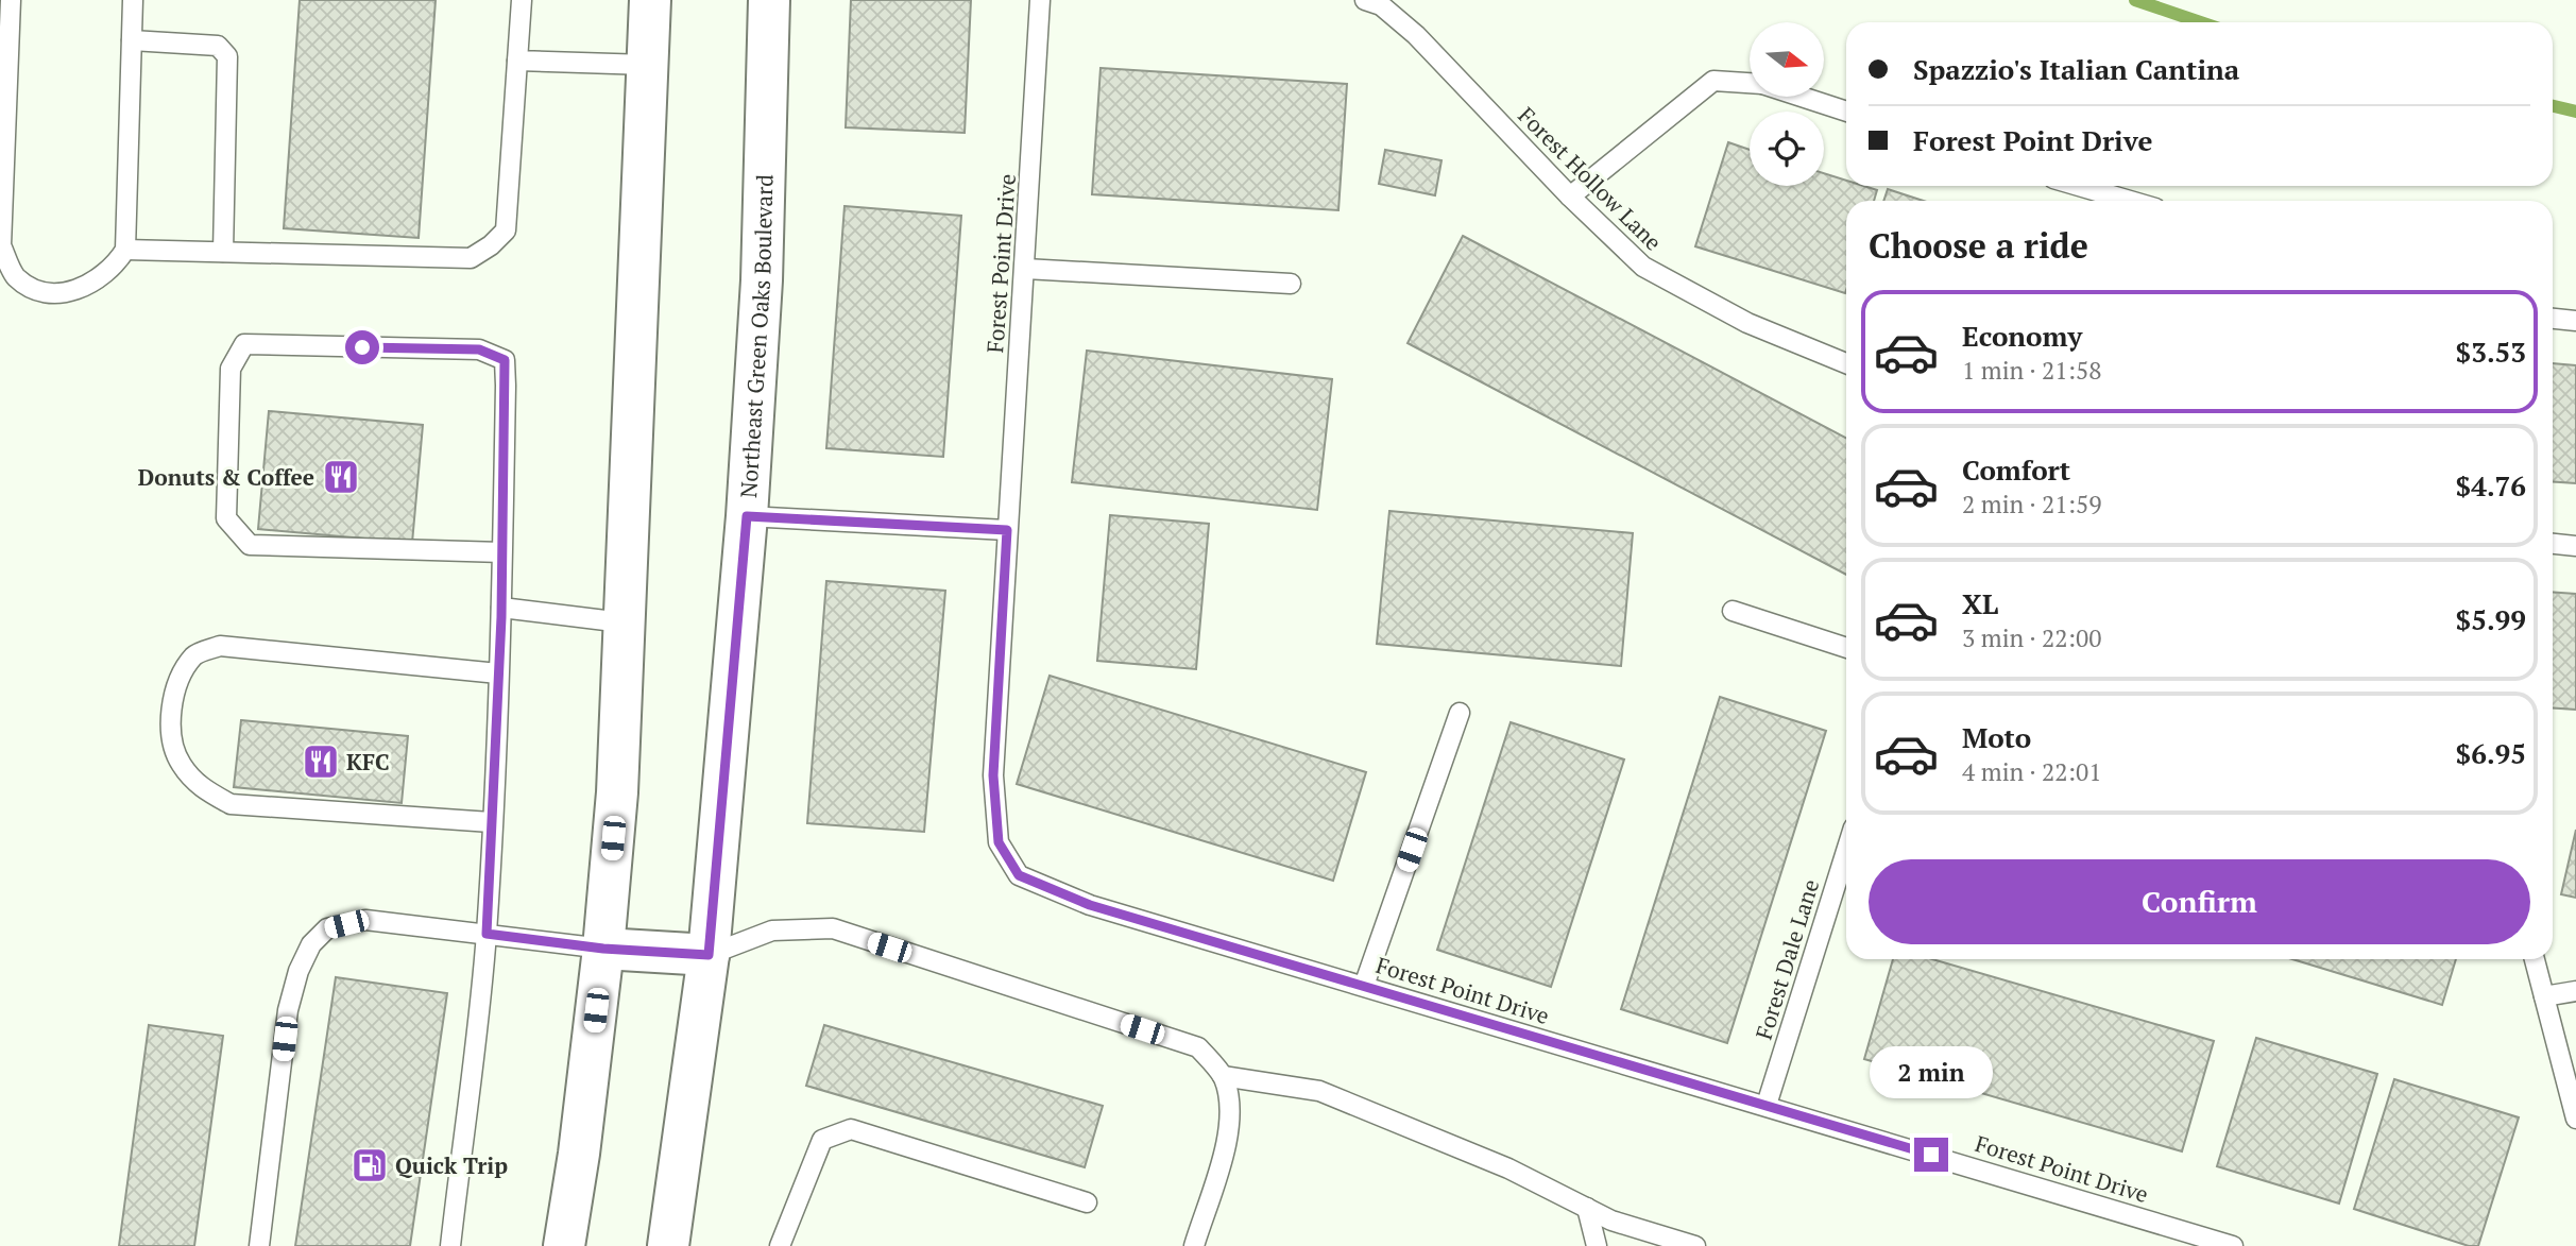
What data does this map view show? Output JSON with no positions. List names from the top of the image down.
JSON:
{
  "streets": {
    "main road": ["Northeast Green Oaks Boulevard"],
    "lane": ["Forest Hollow Lane", "Forest Point Drive", "Forest Dale Lane"]
  },
  "crossings": [
    ["Forest Point Drive", "Forest Dale Lane"]
  ],
  "places": {
    "restaurant": ["Donuts & Coffee", "KFC"],
    "fuel station": ["Quick Trip"]
  },
  "north": "right",
  "page": {
    "banner": ["Spazzio's Italian Cantina", "Forest Point Drive"],
    "heading": "Choose a ride",
    "list": [
      {
        "name": "Economy",
        "note": "1 min · 21:58",
        "value": "$3.53"
      },
      {
        "name": "Comfort",
        "note": "2 min · 21:59",
        "value": "$4.76"
      },
      {
        "name": "XL",
        "note": "3 min · 22:00",
        "value": "$5.99"
      },
      {
        "name": "Moto",
        "note": "4 min · 22:01",
        "value": "$6.95"
      }
    ],
    "buttons": "Confirm",
    "bubble": "2 min"
  }
}
